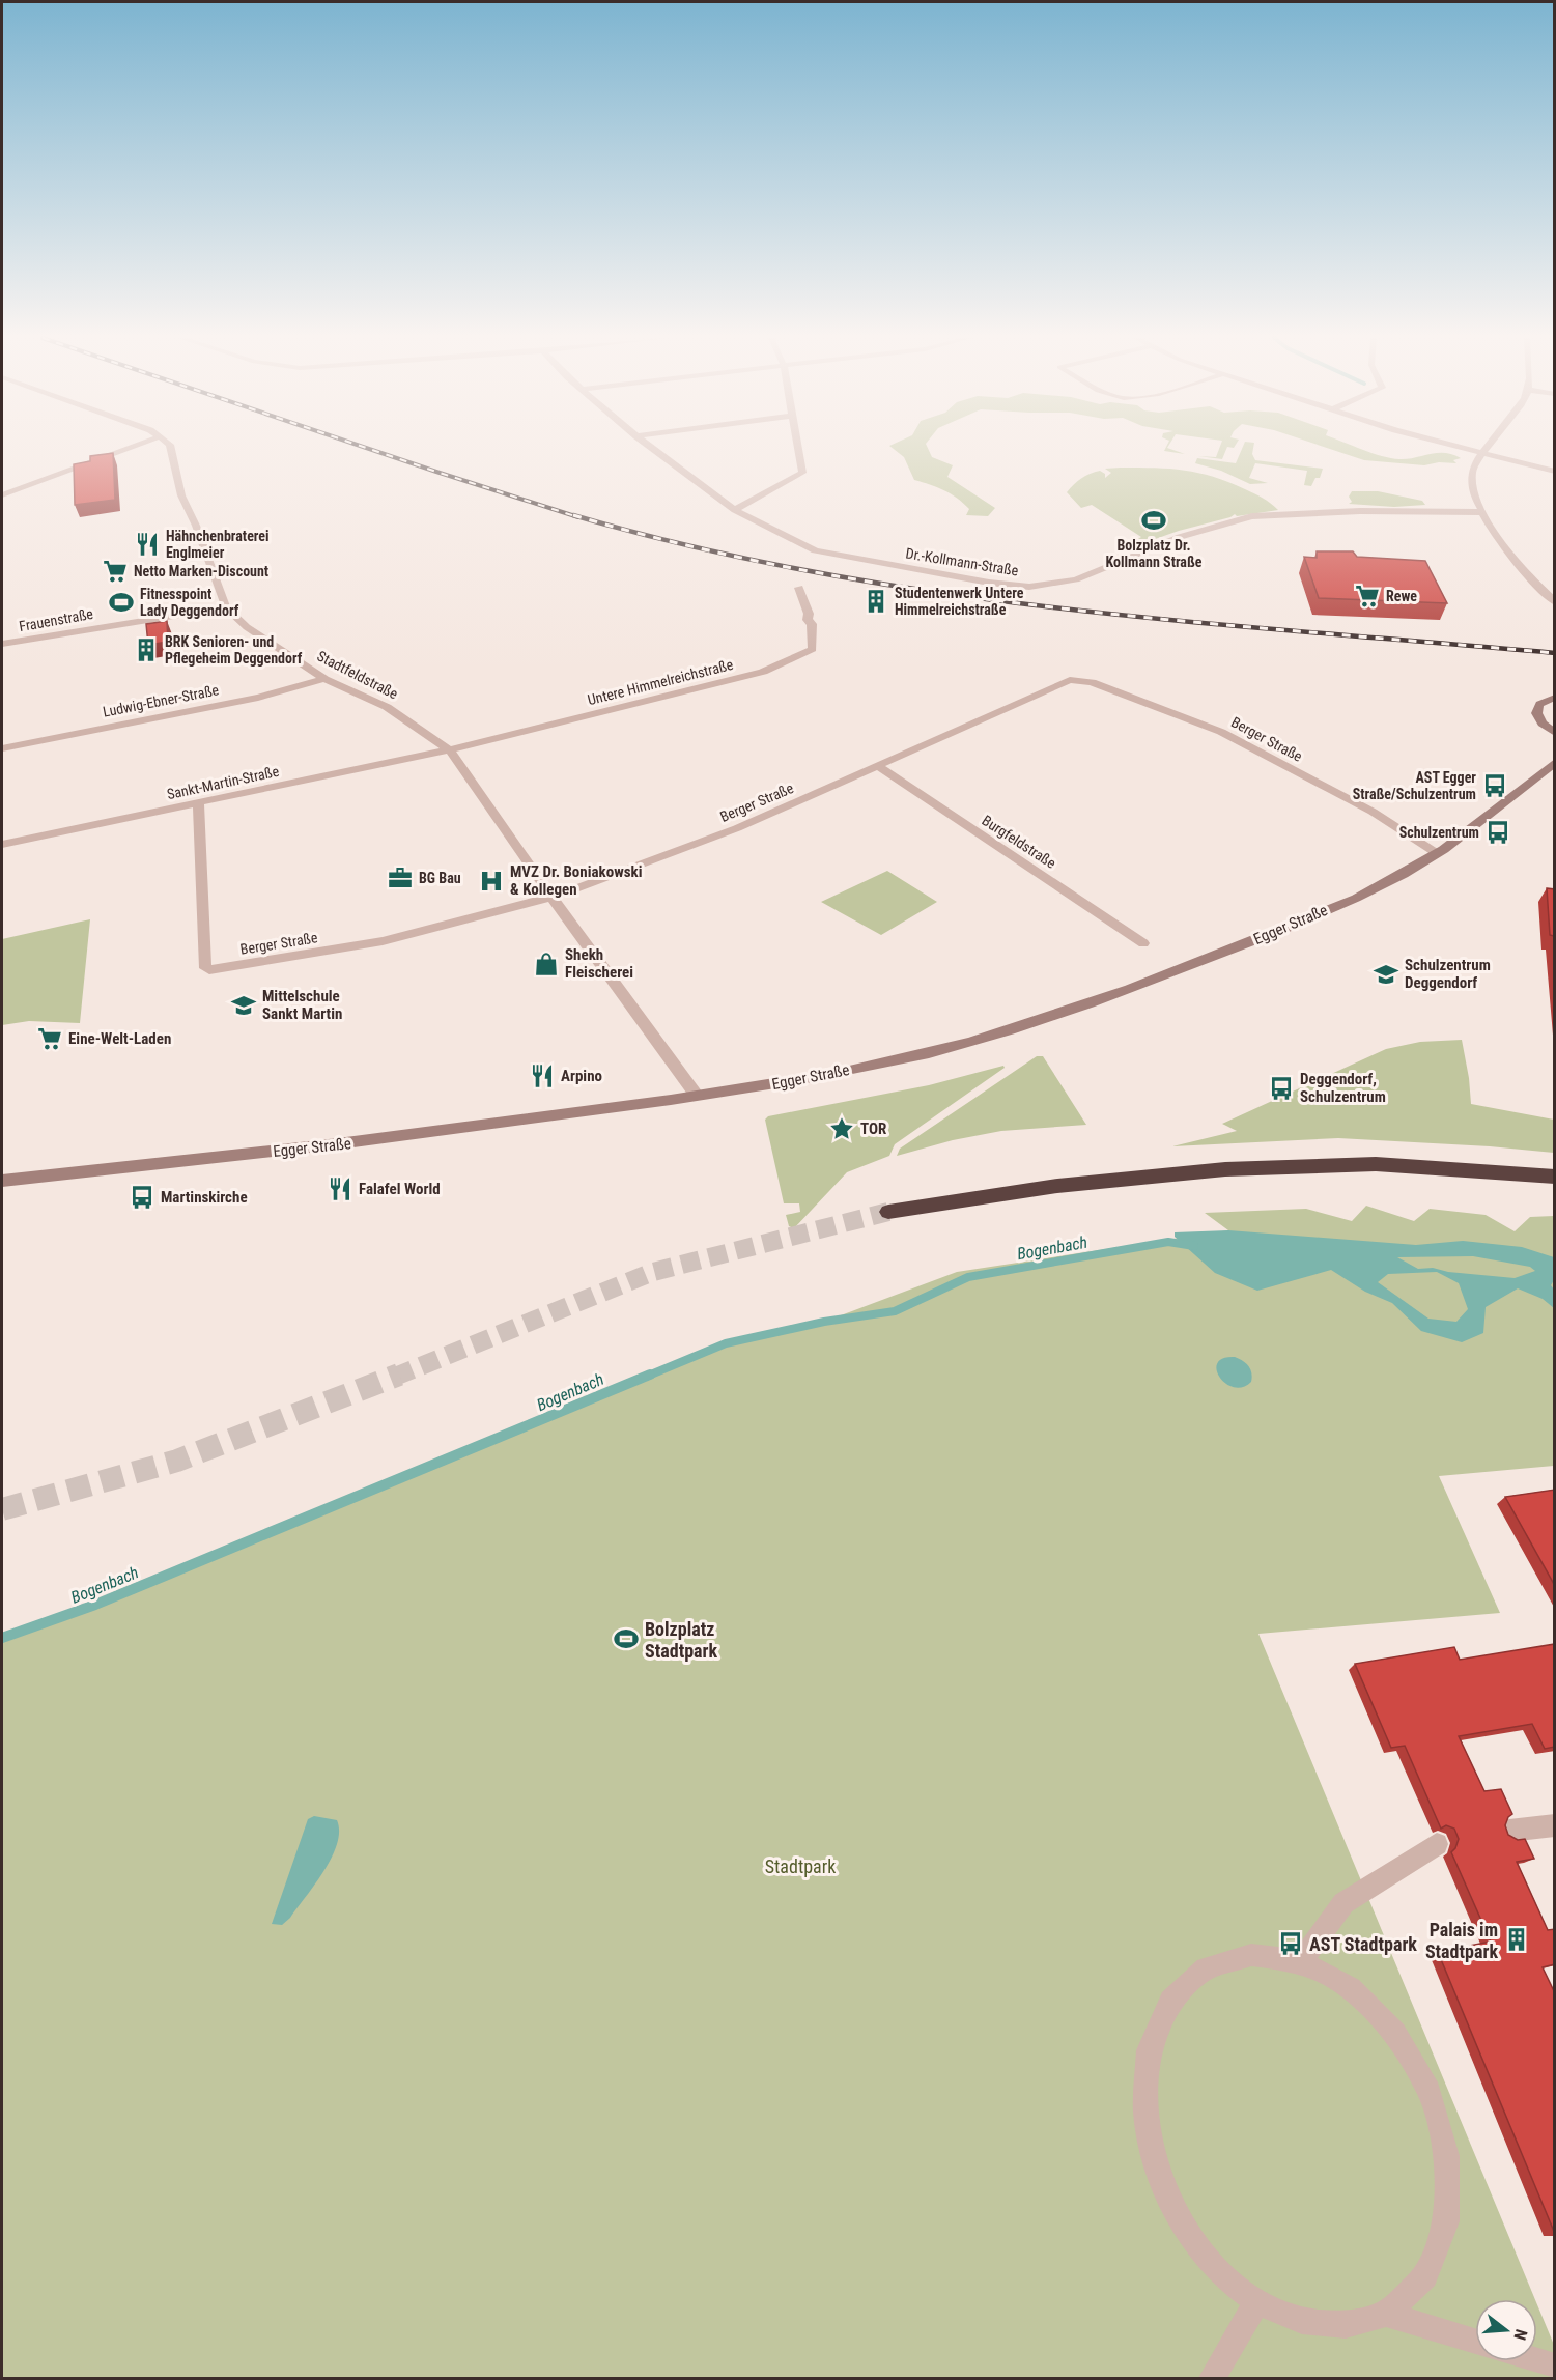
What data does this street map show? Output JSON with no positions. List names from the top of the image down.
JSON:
{
  "streets": {
    "street": [
      "Dr.-Kollmann-Straße",
      "Frauenstraße",
      "Stadtfeldstraße",
      "Untere Himmelreichstraße",
      "Ludwig-Ebner-Straße",
      "Berger Straße",
      "Sankt-Martin-Straße",
      "Burgfeldstraße",
      "Egger Straße"
    ]
  },
  "crossings": [
    ["Frauenstraße", "Stadtfeldstraße"],
    ["Stadtfeldstraße", "Untere Himmelreichstraße"],
    ["Stadtfeldstraße", "Ludwig-Ebner-Straße"],
    ["Stadtfeldstraße", "Berger Straße"],
    ["Stadtfeldstraße", "Sankt-Martin-Straße"],
    ["Stadtfeldstraße", "Egger Straße"],
    ["Untere Himmelreichstraße", "Sankt-Martin-Straße"],
    ["Berger Straße", "Sankt-Martin-Straße"],
    ["Berger Straße", "Burgfeldstraße"],
    ["Berger Straße", "Egger Straße"]
  ],
  "water": ["Bogenbach"],
  "parks": ["Stadtpark"],
  "places": {
    "sports": ["Bolzplatz Dr. Kollmann Straße", "Fitnesspoint Lady Deggendorf", "Bolzplatz Stadtpark"],
    "restaurant": ["Hähnchenbraterei Englmeier", "Arpino", "Falafel World"],
    "supermarket": ["Netto Marken-Discount", "Rewe", "Eine-Welt-Laden"],
    "building": ["Studentenwerk Untere Himmelreichstraße", "BRK Senioren- und Pflegeheim Deggendorf", "Palais im Stadtpark"],
    "bus stop": [
      "AST Egger Straße/Schulzentrum",
      "Schulzentrum",
      "Deggendorf, Schulzentrum",
      "Martinskirche",
      "AST Stadtpark"
    ],
    "office": ["BG Bau"],
    "hospital": ["MVZ Dr. Boniakowski & Kollegen"],
    "shop": ["Shekh Fleischerei"],
    "school or university": ["Schulzentrum Deggendorf", "Mittelschule Sankt Martin"],
    "place": ["TOR"]
  },
  "north": "right"
}
